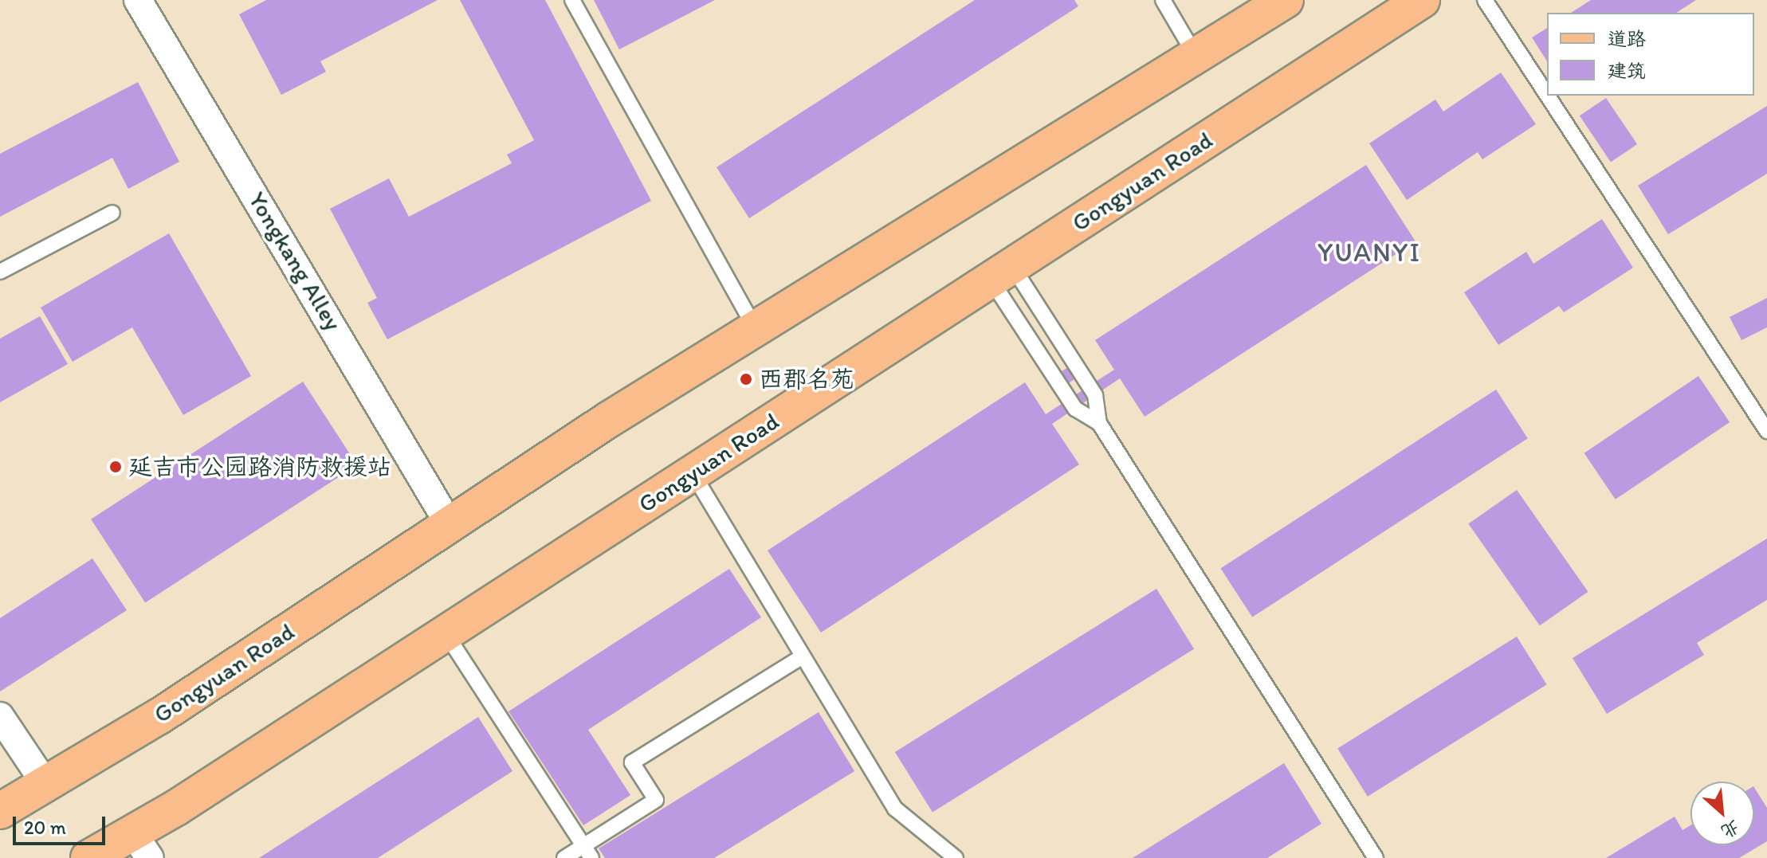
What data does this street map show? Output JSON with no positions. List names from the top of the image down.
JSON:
{
  "streets": {
    "main road": ["Gongyuan Road"],
    "street": ["Yongkang Alley"]
  },
  "crossings": [
    ["Gongyuan Road", "Yongkang Alley"]
  ],
  "districts": ["YUANYI"],
  "places": ["西郡名苑", "延吉市公园路消防救援站"],
  "legend": ["道路", "建筑"],
  "scale_bar": "20 m",
  "north": "bottom right"
}
